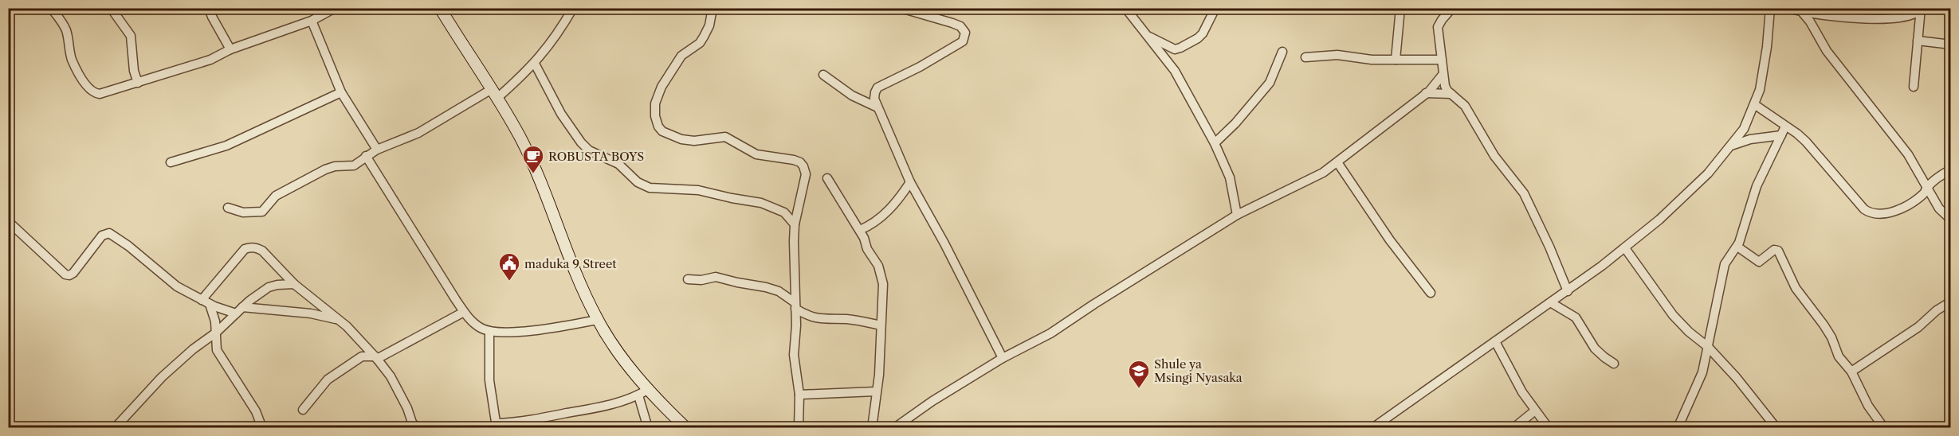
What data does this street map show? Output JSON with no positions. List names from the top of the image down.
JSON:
{
  "places": {
    "cafe": ["ROBUSTA BOYS"],
    "public building": ["maduka 9 Street"],
    "school or university": ["Shule ya Msingi Nyasaka"]
  }
}
